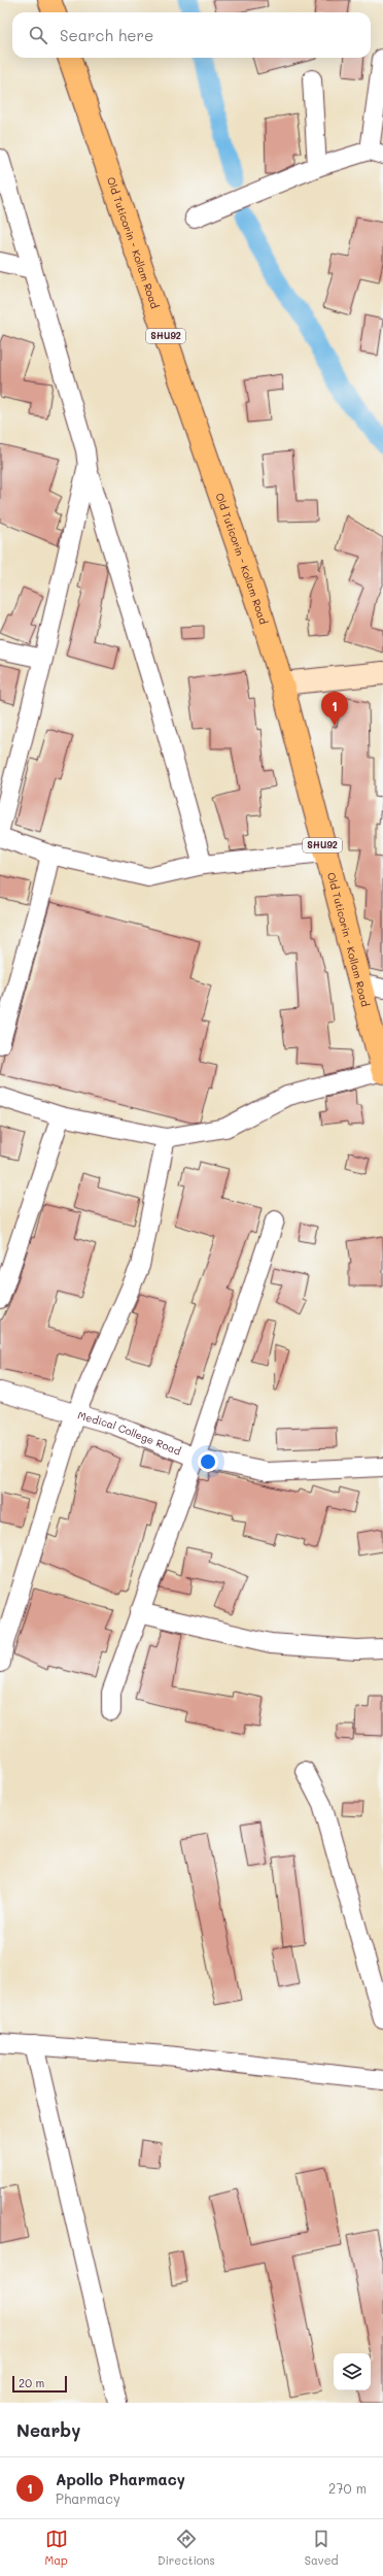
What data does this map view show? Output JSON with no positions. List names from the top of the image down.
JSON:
{
  "streets": {
    "main road": ["Old Tuticorin - Kollam Road", "SHU92"],
    "street": ["Medical College Road"]
  },
  "scale_bar": "20 m",
  "page": {
    "search": "Search here",
    "pins": "1",
    "scale": "20 m",
    "heading": "Nearby",
    "list": [
      {
        "mark": "1",
        "name": "Apollo Pharmacy",
        "note": "Pharmacy",
        "value": "270 m"
      }
    ],
    "nav": ["Map", "Directions", "Saved"]
  }
}
